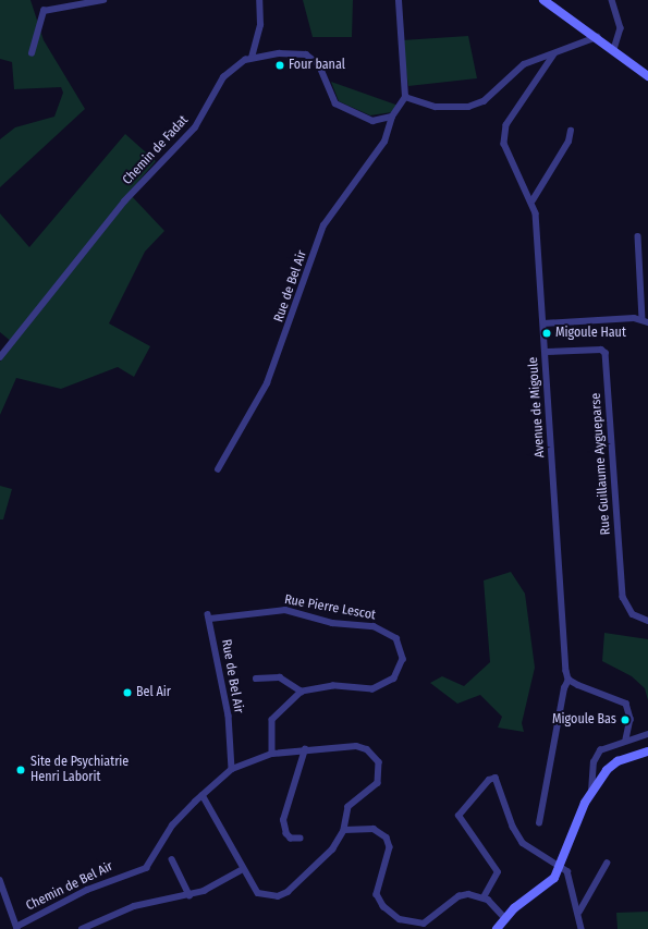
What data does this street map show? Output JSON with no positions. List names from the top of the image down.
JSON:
{
  "streets": {
    "street": [
      "Chemin de Fadat",
      "Rue de Bel Air",
      "Avenue de Migoule",
      "Rue Guillaume Aygueparse",
      "Rue Pierre Lescot",
      "Chemin de Bel Air"
    ]
  },
  "crossings": [
    ["Chemin de Fadat", "Rue de Bel Air"],
    ["Rue de Bel Air", "Rue Pierre Lescot"],
    ["Rue de Bel Air", "Chemin de Bel Air"],
    ["Avenue de Migoule", "Rue Guillaume Aygueparse"]
  ],
  "places": [
    "Four banal",
    "Migoule Haut",
    "Bel Air",
    "Migoule Bas",
    "Site de Psychiatrie Henri Laborit"
  ]
}
